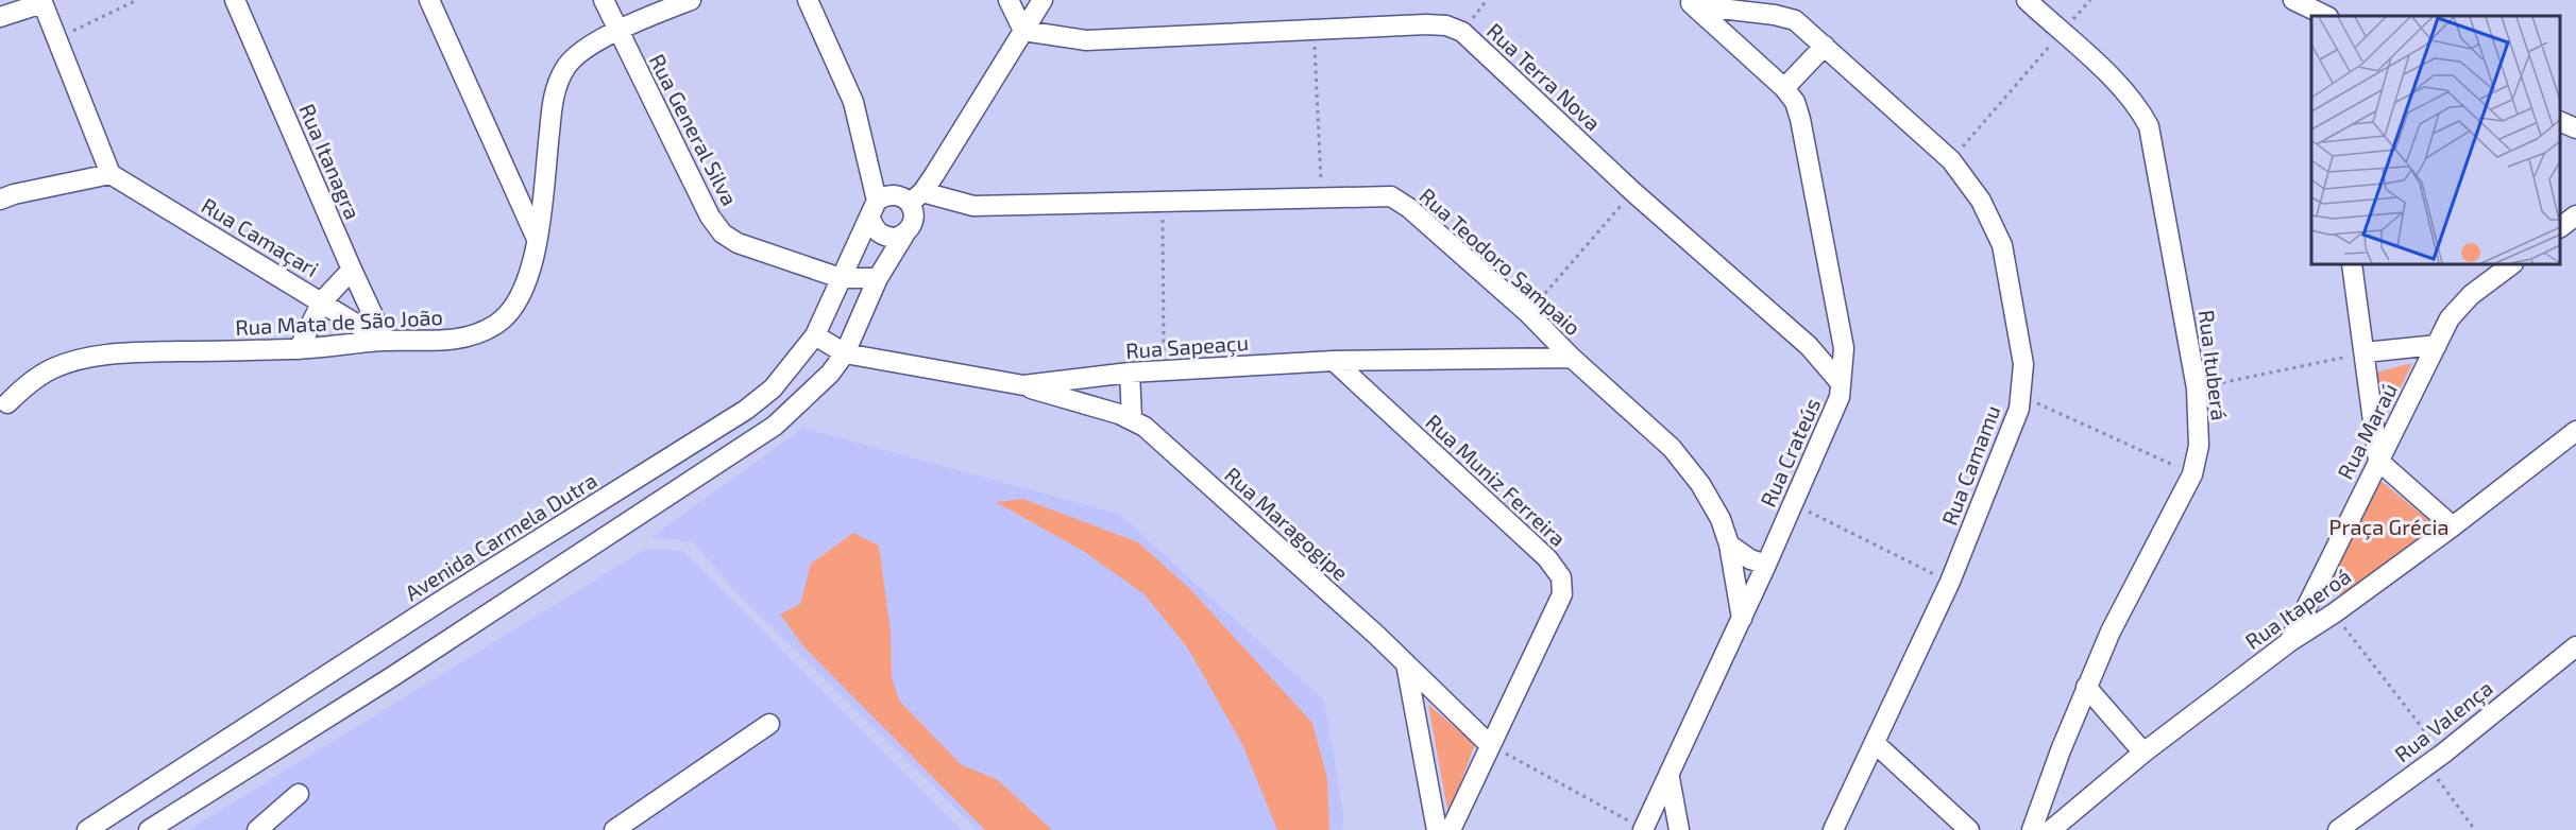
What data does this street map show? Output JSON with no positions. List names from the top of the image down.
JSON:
{
  "streets": {
    "street": [
      "Rua Terra Nova",
      "Rua General Silva",
      "Rua Itanagra",
      "Rua Camaçari",
      "Rua Teodoro Sampaio",
      "Rua Mata de São João",
      "Rua Sapeaçu",
      "Rua Ituberá",
      "Rua Maraú",
      "Rua Crateús",
      "Rua Camamu",
      "Rua Muniz Ferreira",
      "Rua Maragogipe",
      "Avenida Carmela Dutra",
      "Rua Itaperoá",
      "Rua Valença"
    ]
  },
  "crossings": [
    ["Rua Terra Nova", "Rua Crateús"],
    ["Rua General Silva", "Rua Mata de São João"],
    ["Rua General Silva", "Avenida Carmela Dutra"],
    ["Rua Itanagra", "Rua Camaçari"],
    ["Rua Itanagra", "Rua Mata de São João"],
    ["Rua Camaçari", "Rua Mata de São João"],
    ["Rua Teodoro Sampaio", "Rua Sapeaçu"],
    ["Rua Teodoro Sampaio", "Rua Crateús"],
    ["Rua Teodoro Sampaio", "Avenida Carmela Dutra"],
    ["Rua Sapeaçu", "Rua Muniz Ferreira"],
    ["Rua Sapeaçu", "Rua Maragogipe"],
    ["Rua Sapeaçu", "Avenida Carmela Dutra"],
    ["Rua Maraú", "Rua Itaperoá"],
    ["Rua Crateús", "Rua Camamu"],
    ["Rua Muniz Ferreira", "Rua Maragogipe"]
  ],
  "parks": ["Praça Grécia"]
}
